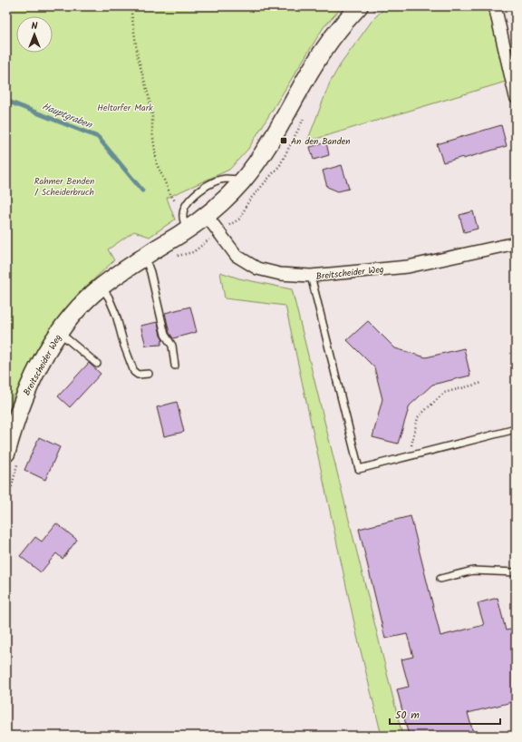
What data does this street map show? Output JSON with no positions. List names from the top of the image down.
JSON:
{
  "streets": {
    "main road": ["Breitscheider Weg"]
  },
  "water": ["Hauptgraben"],
  "parks": ["Heltorfer Mark", "Rahmer Benden / Scheiderbruch"],
  "places": {
    "transit": ["An den Banden"]
  },
  "scale_bar": "50 m",
  "north": "top"
}
